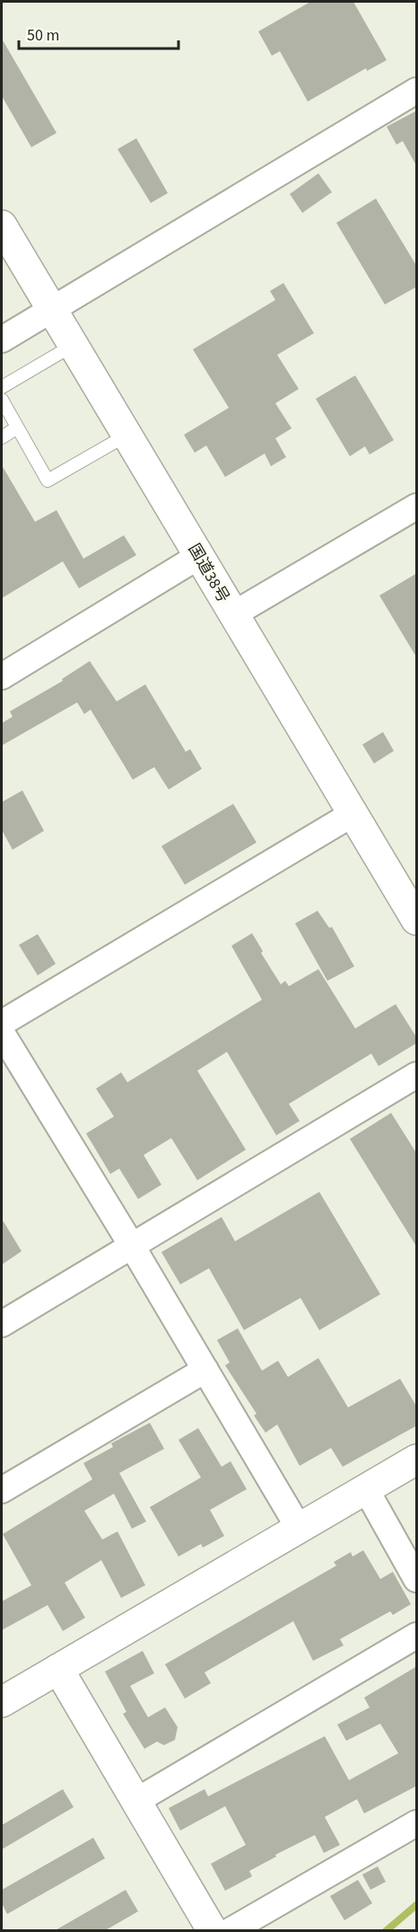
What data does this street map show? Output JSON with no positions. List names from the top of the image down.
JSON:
{
  "streets": {
    "main road": ["国道38号"]
  },
  "scale_bar": "50 m"
}
